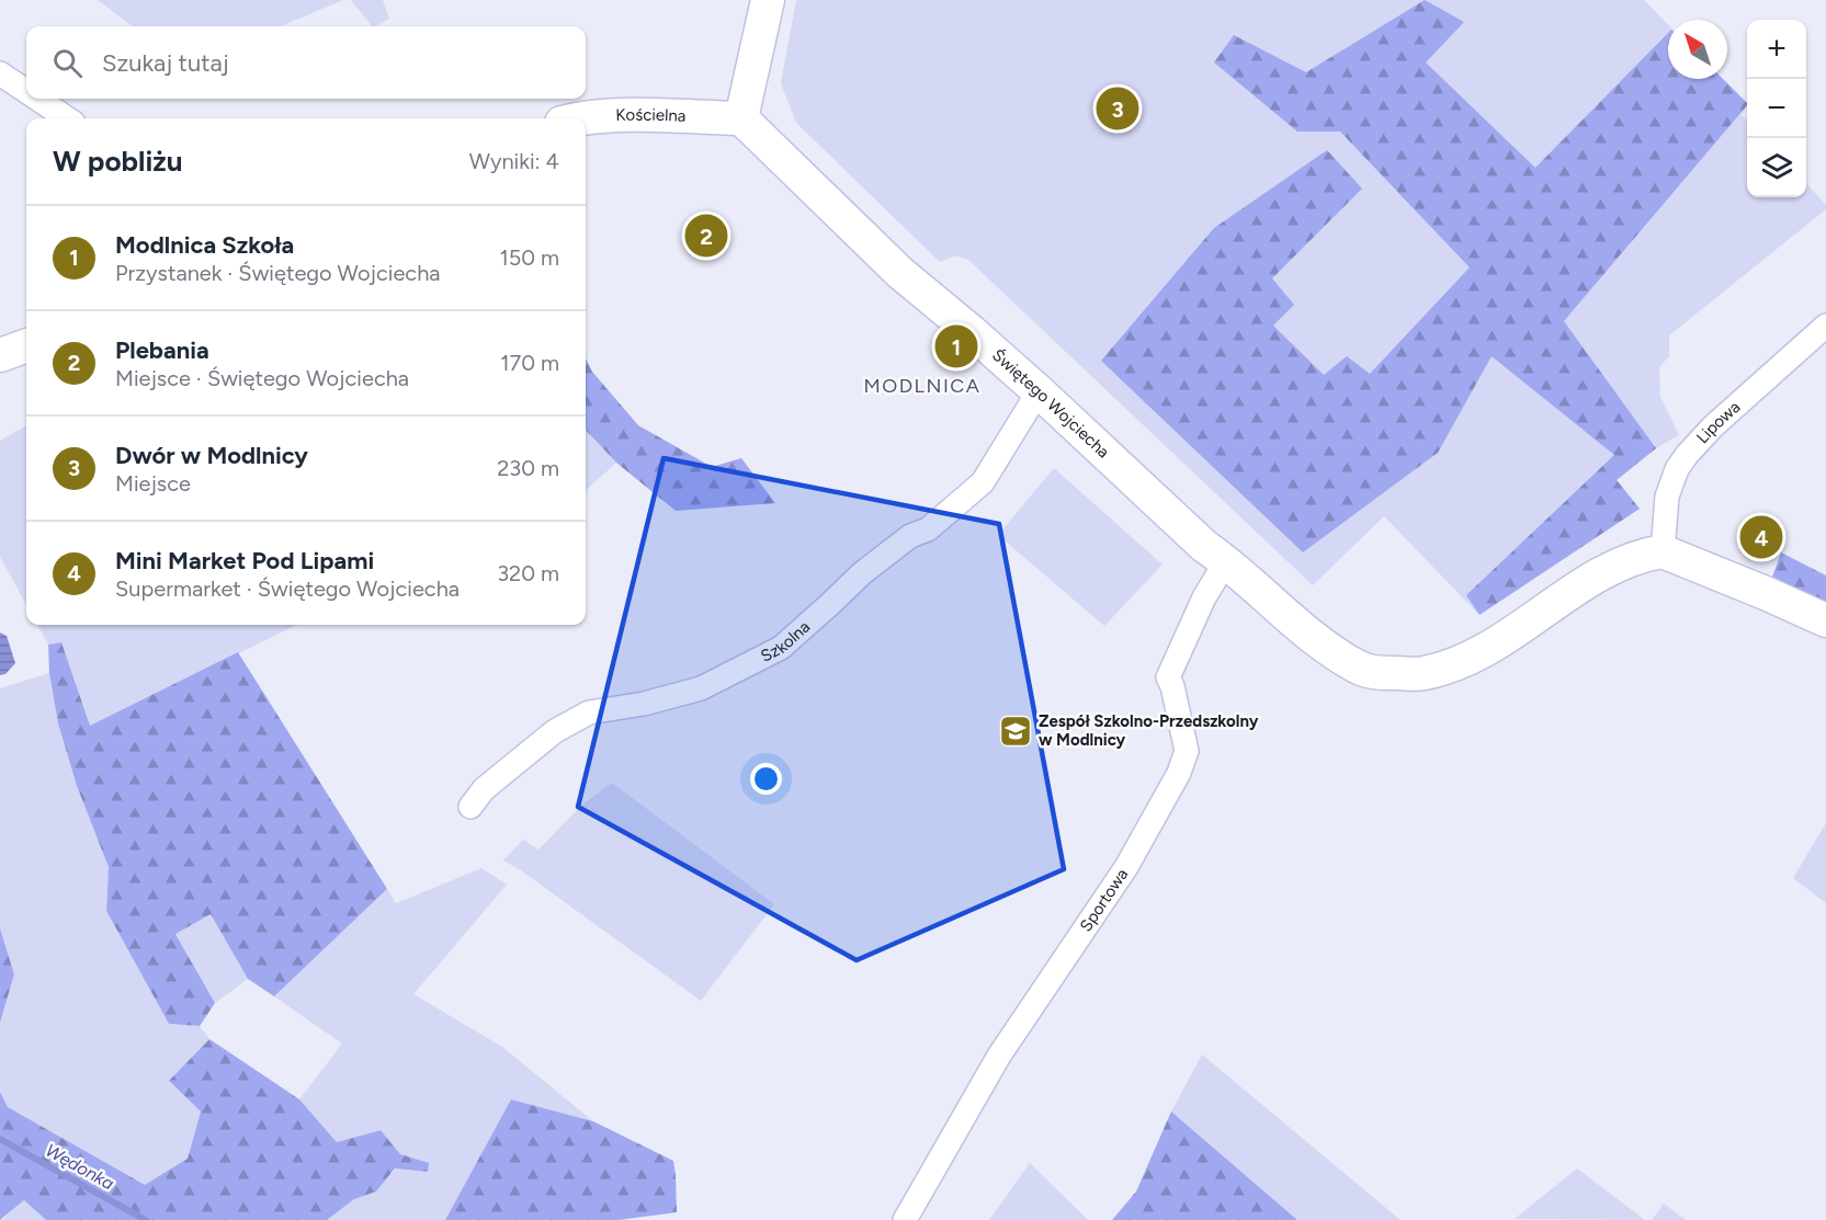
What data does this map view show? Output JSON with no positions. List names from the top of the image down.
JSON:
{
  "streets": {
    "street": [
      "Kościelna",
      "Świętego Wojciecha",
      "Lipowa",
      "Szkolna",
      "Sportowa"
    ]
  },
  "crossings": [
    ["Kościelna", "Świętego Wojciecha"],
    ["Świętego Wojciecha", "Lipowa"],
    ["Świętego Wojciecha", "Szkolna"],
    ["Świętego Wojciecha", "Sportowa"]
  ],
  "districts": ["MODLNICA"],
  "water": ["Wędonka"],
  "places": {
    "school or university": ["Zespół Szkolno-Przedszkolny w Modlnicy"]
  },
  "north": "top left",
  "page": {
    "map_buttons": ["+", "−"],
    "search": "Szukaj tutaj",
    "pins": [
      "3",
      "2",
      "1",
      "4"
    ],
    "heading": ["W pobliżu", "Wyniki: 4"],
    "list": [
      {
        "mark": "1",
        "name": "Modlnica Szkoła",
        "note": "Przystanek · Świętego Wojciecha",
        "value": "150 m"
      },
      {
        "mark": "2",
        "name": "Plebania",
        "note": "Miejsce · Świętego Wojciecha",
        "value": "170 m"
      },
      {
        "mark": "3",
        "name": "Dwór w Modlnicy",
        "note": "Miejsce",
        "value": "230 m"
      },
      {
        "mark": "4",
        "name": "Mini Market Pod Lipami",
        "note": "Supermarket · Świętego Wojciecha",
        "value": "320 m"
      }
    ]
  }
}
